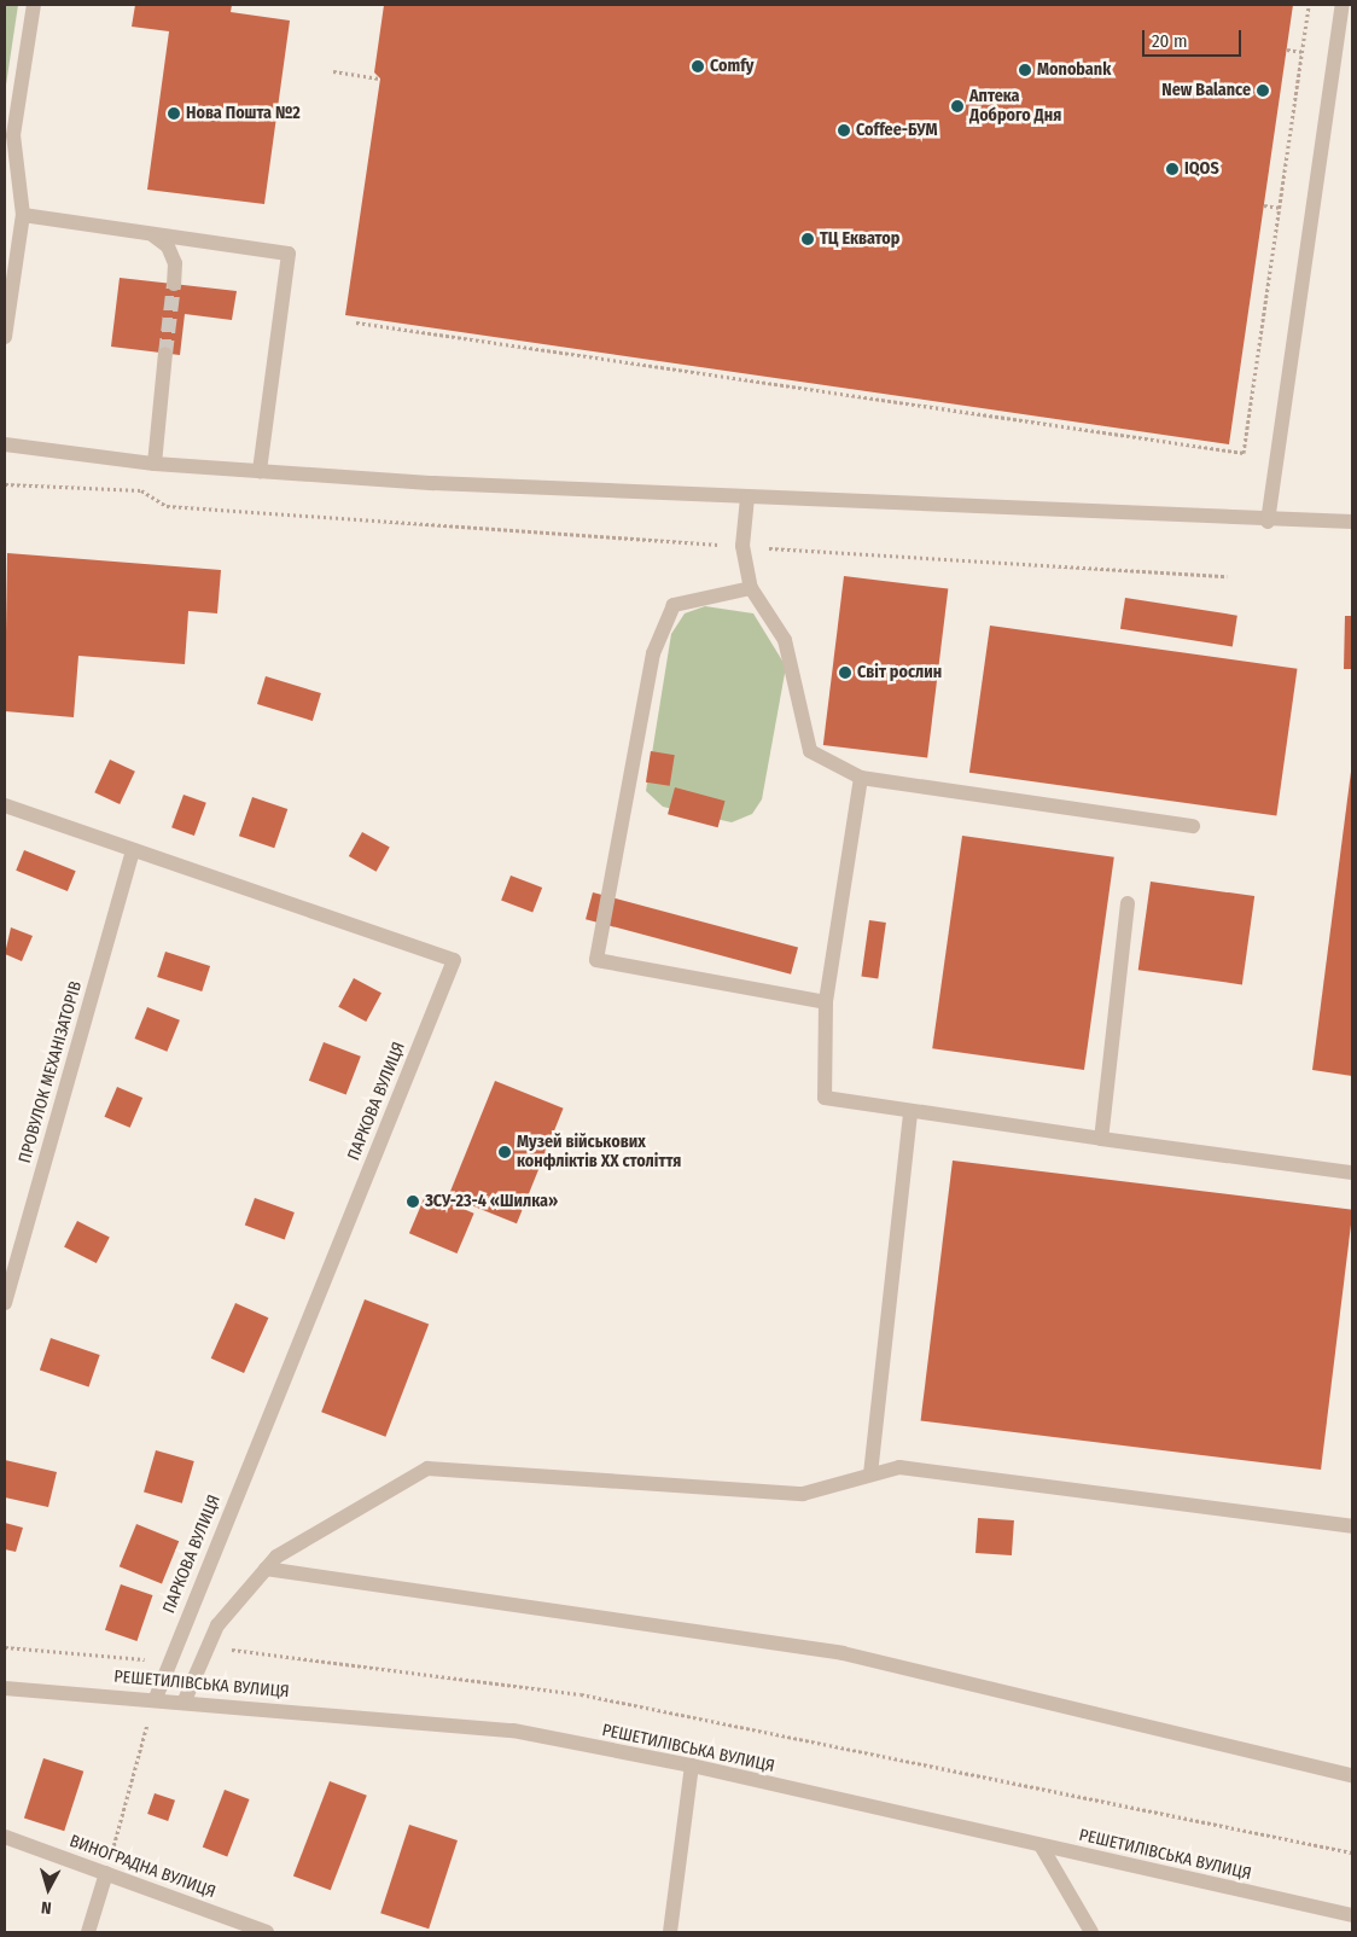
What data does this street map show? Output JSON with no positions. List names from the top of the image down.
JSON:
{
  "streets": {
    "street": [
      "ПРОВУЛОК МЕХАНІЗАТОРІВ",
      "ПАРКОВА ВУЛИЦЯ",
      "РЕШЕТИЛІВСЬКА ВУЛИЦЯ",
      "ВИНОГРАДНА ВУЛИЦЯ"
    ]
  },
  "crossings": [
    ["ПРОВУЛОК МЕХАНІЗАТОРІВ", "ПАРКОВА ВУЛИЦЯ"],
    ["ПАРКОВА ВУЛИЦЯ", "РЕШЕТИЛІВСЬКА ВУЛИЦЯ"]
  ],
  "places": [
    "Comfy",
    "Monobank",
    "New Balance",
    "Аптека Доброго Дня",
    "Нова Пошта №2",
    "Coffee-БУМ",
    "IQOS",
    "ТЦ Екватор",
    "Світ рослин",
    "Музей військових конфліктів ХХ століття",
    "ЗСУ-23-4 «Шилка»"
  ],
  "scale_bar": "20 m",
  "north": "bottom"
}
